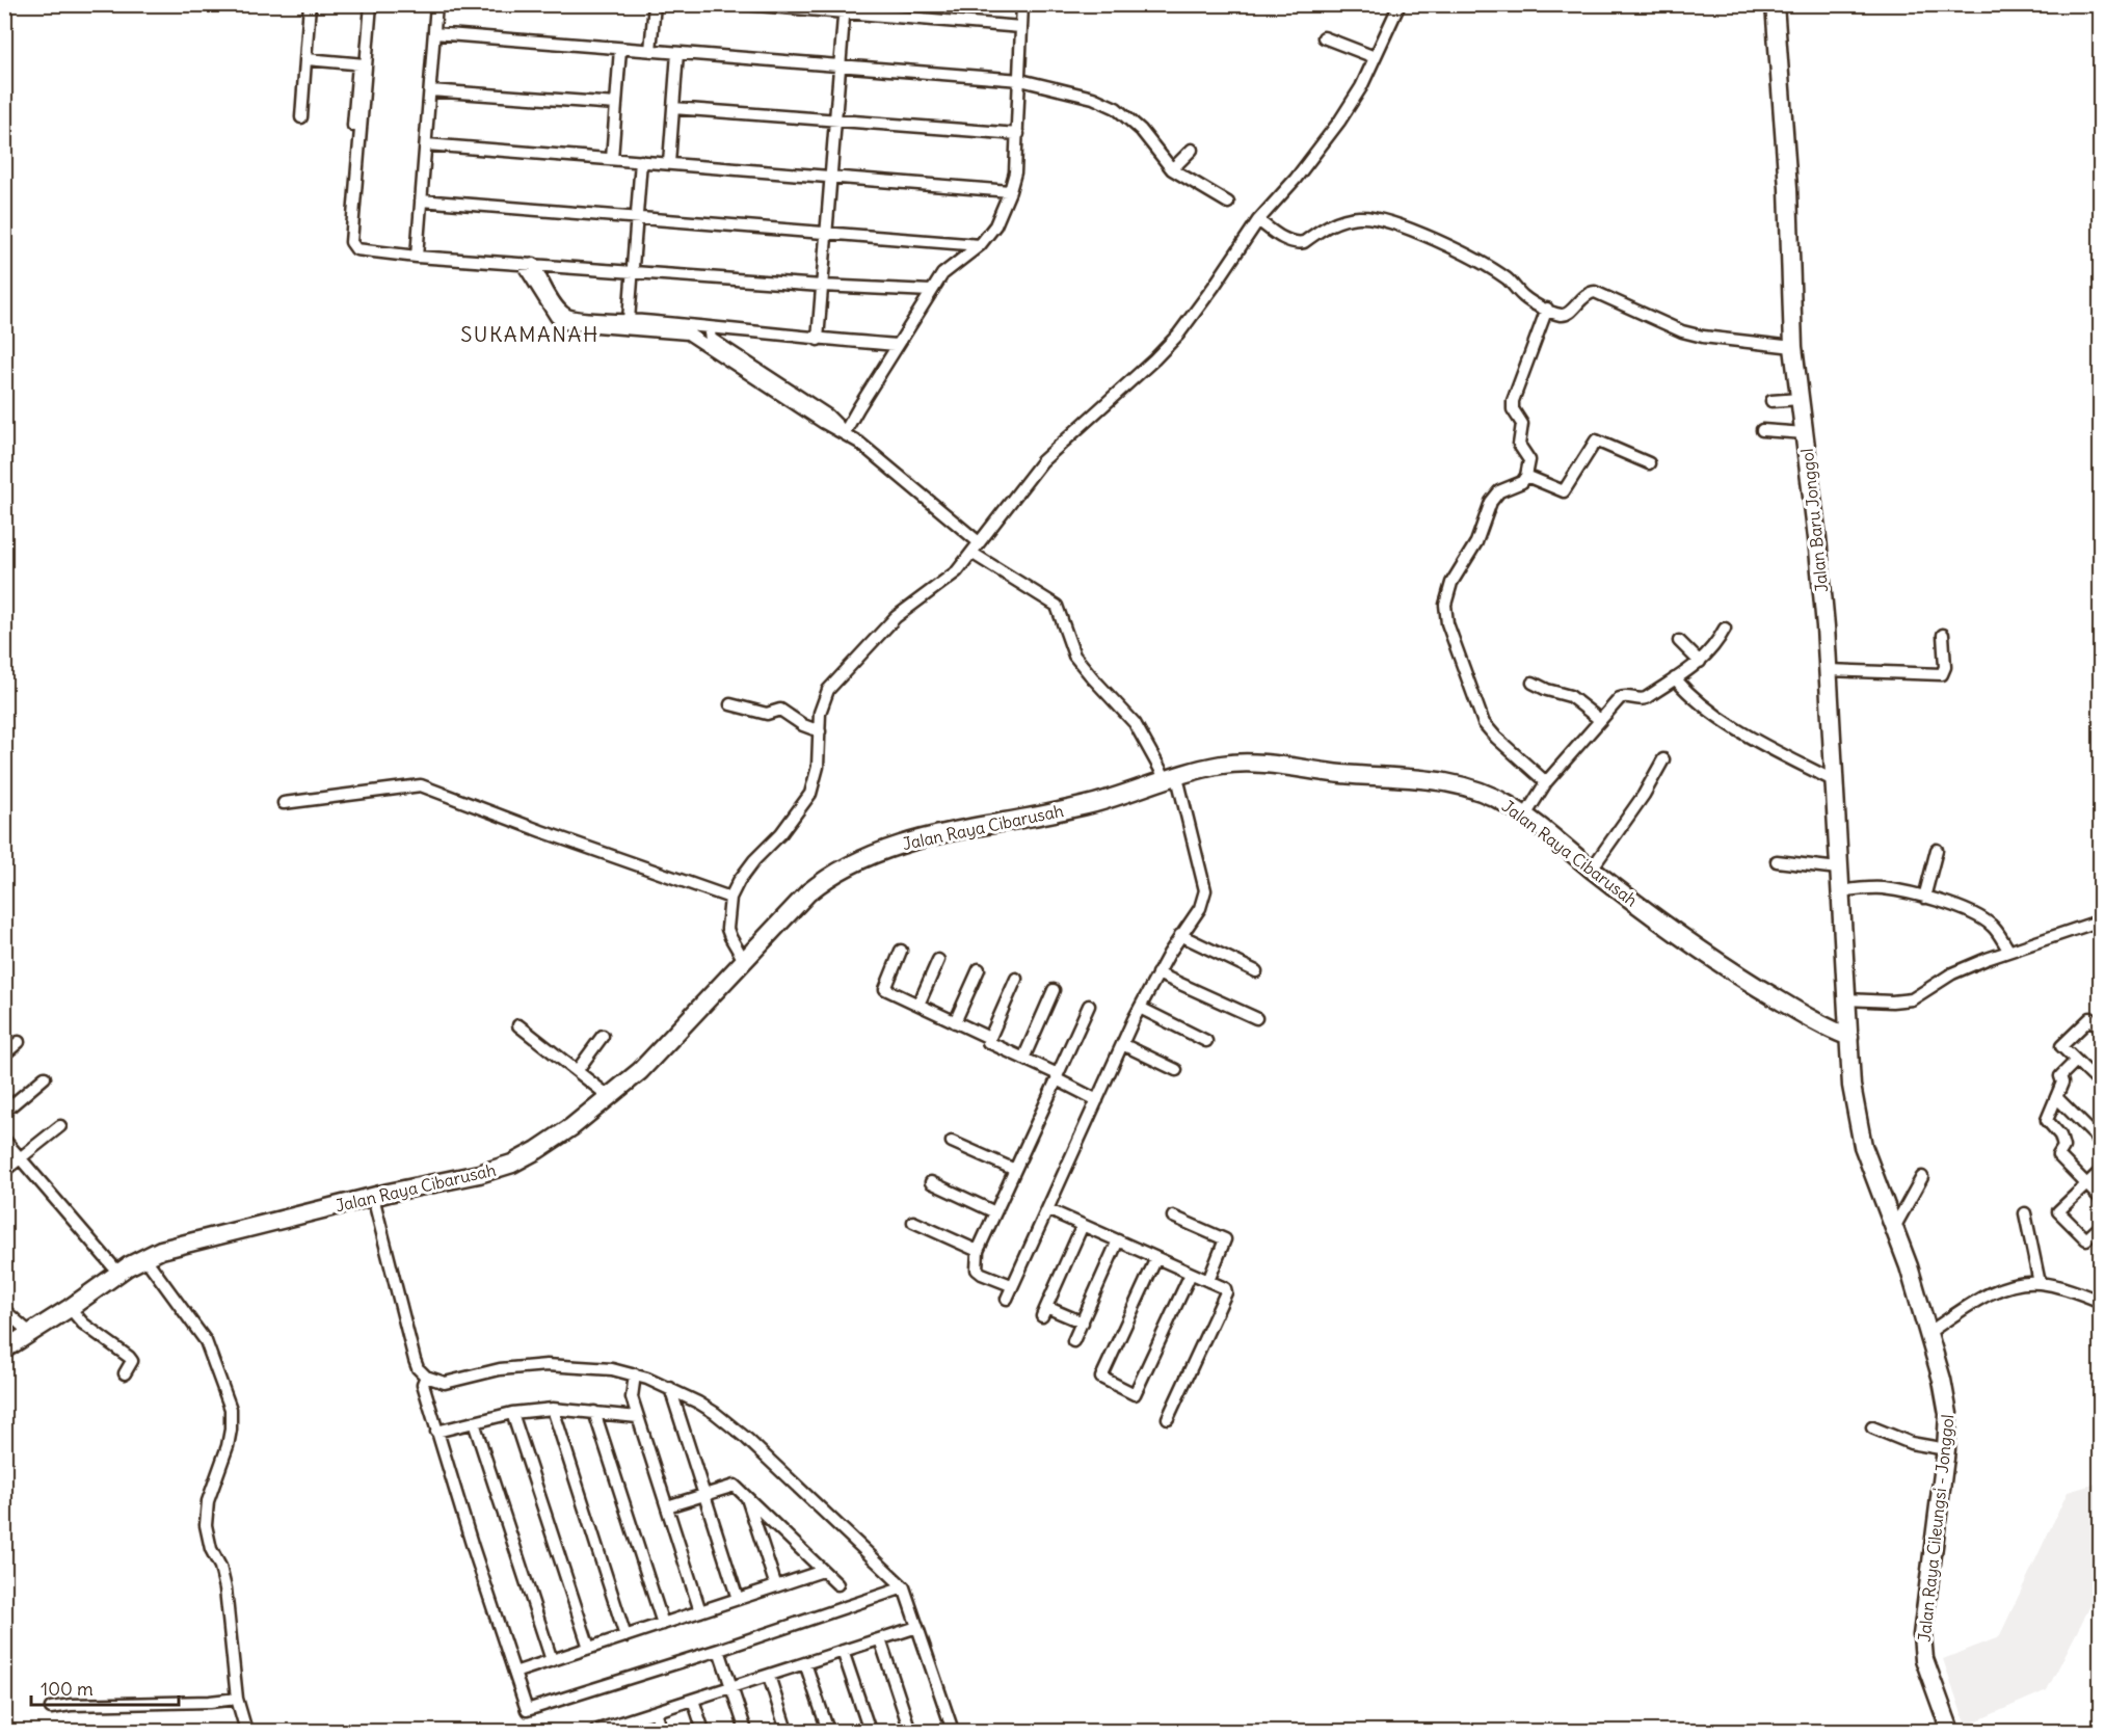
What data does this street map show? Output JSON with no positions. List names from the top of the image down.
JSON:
{
  "streets": {
    "main road": ["Jalan Baru Jonggol", "Jalan Raya Cibarusah", "Jalan Raya Cileungsi - Jonggol"]
  },
  "crossings": [
    ["Jalan Baru Jonggol", "Jalan Raya Cibarusah"],
    ["Jalan Baru Jonggol", "Jalan Raya Cileungsi - Jonggol"],
    ["Jalan Raya Cibarusah", "Jalan Raya Cileungsi - Jonggol"]
  ],
  "districts": ["SUKAMANAH"],
  "scale_bar": "100 m"
}
